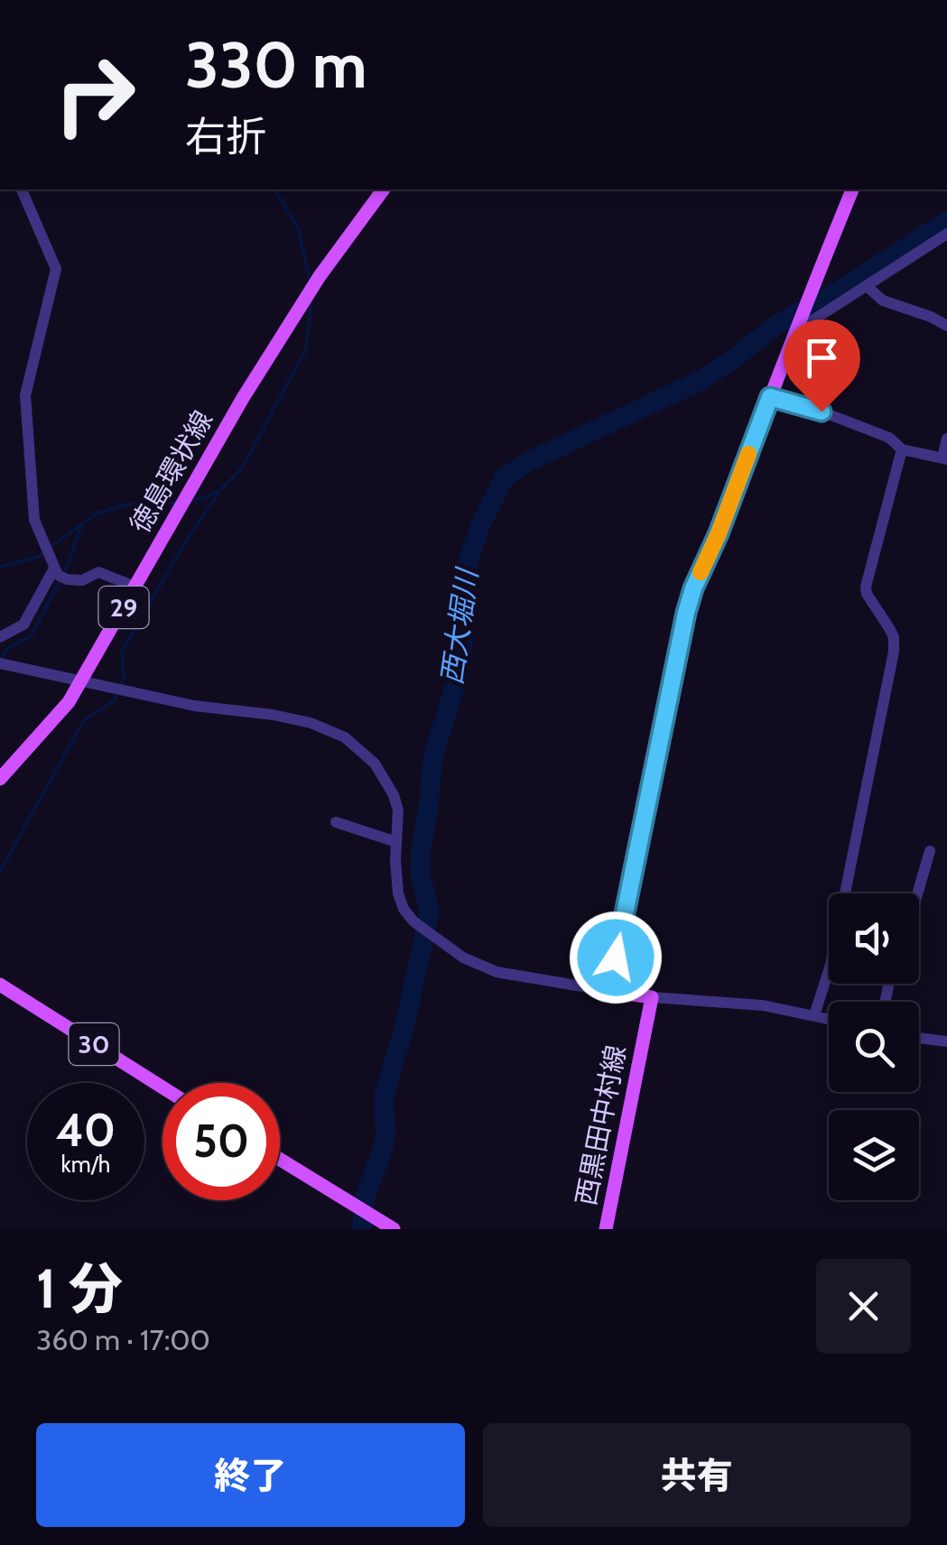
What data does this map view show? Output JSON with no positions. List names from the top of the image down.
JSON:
{
  "streets": {
    "main road": [
      "徳島環状線",
      "29",
      "30",
      "西黒田中村線"
    ]
  },
  "water": ["西大堀川"],
  "page": {
    "turn": ["330 m", "右折"],
    "speed": "40 km/h",
    "limit": "50",
    "heading": ["1 分", "360 m · 17:00"],
    "buttons": ["終了", "共有"]
  }
}
